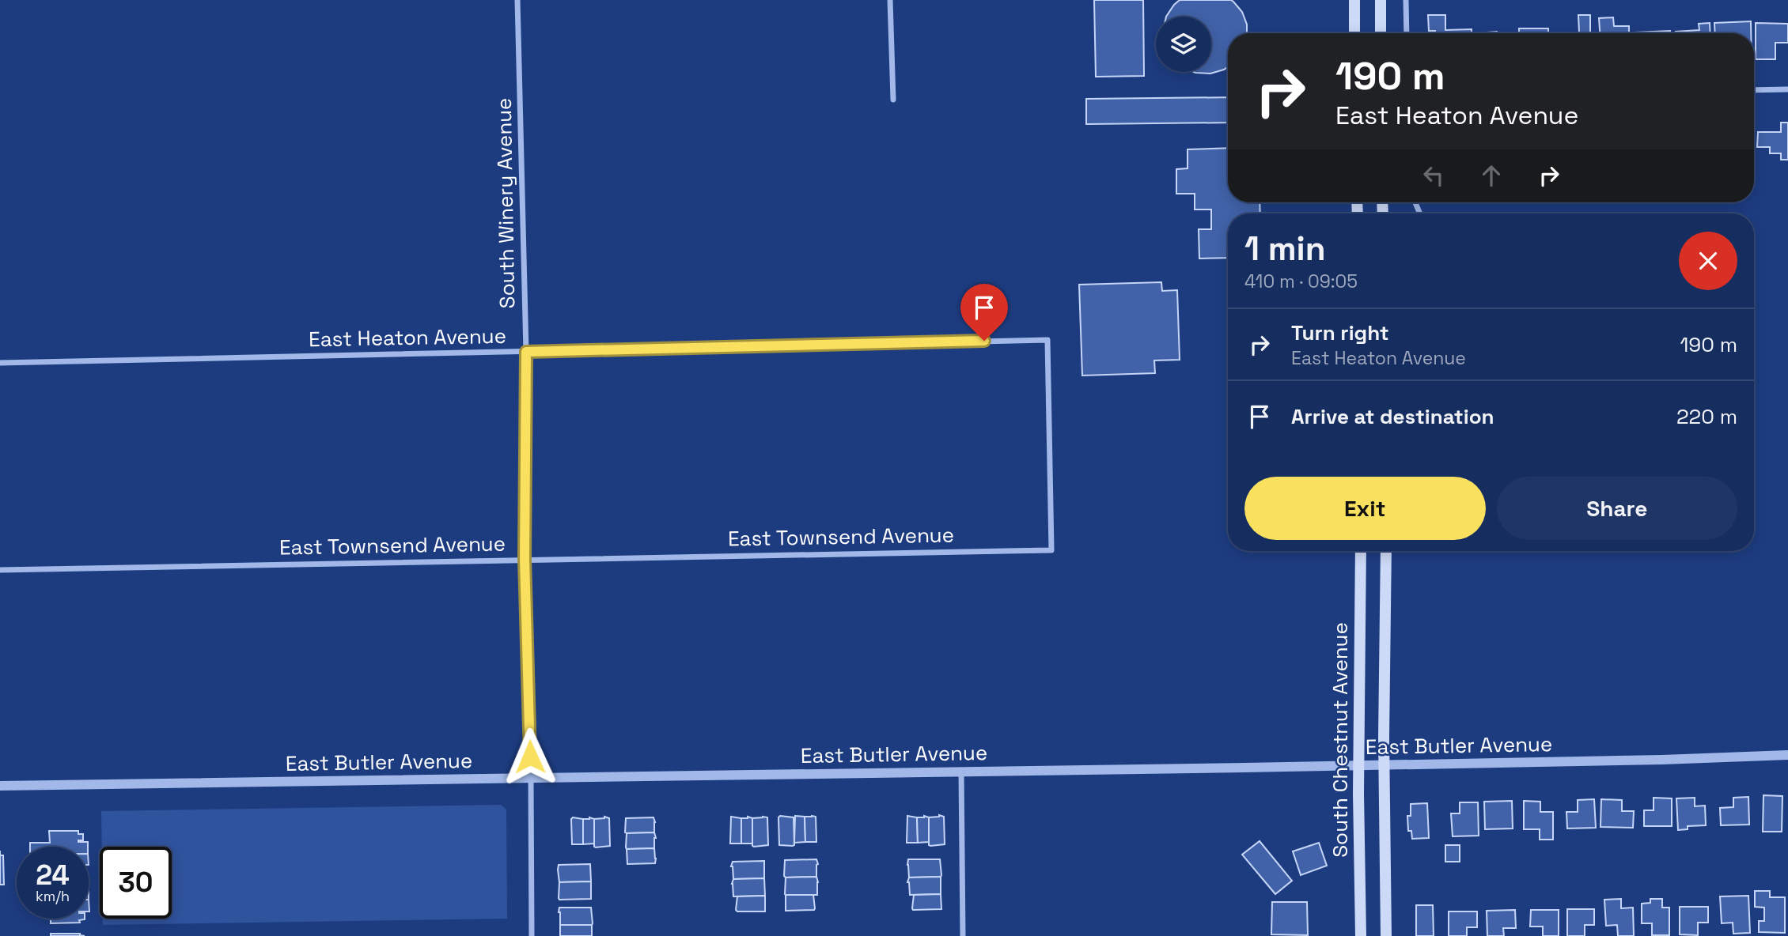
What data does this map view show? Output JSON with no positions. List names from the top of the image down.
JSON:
{
  "streets": {
    "main road": ["South Chestnut Avenue"],
    "street": [
      "South Winery Avenue",
      "East Heaton Avenue",
      "East Townsend Avenue",
      "East Butler Avenue"
    ]
  },
  "crossings": [
    ["South Winery Avenue", "East Heaton Avenue"],
    ["South Winery Avenue", "East Townsend Avenue"],
    ["South Winery Avenue", "East Butler Avenue"],
    ["East Heaton Avenue", "East Townsend Avenue"],
    ["South Chestnut Avenue", "East Butler Avenue"]
  ],
  "page": {
    "turn": ["190 m", "East Heaton Avenue"],
    "heading": ["1 min", "410 m · 09:05"],
    "list": [
      {
        "name": "Turn right",
        "note": "East Heaton Avenue",
        "value": "190 m"
      },
      {
        "name": "Arrive at destination",
        "value": "220 m"
      }
    ],
    "buttons": ["Exit", "Share"],
    "speed": "24 km/h",
    "limit": "30"
  }
}
